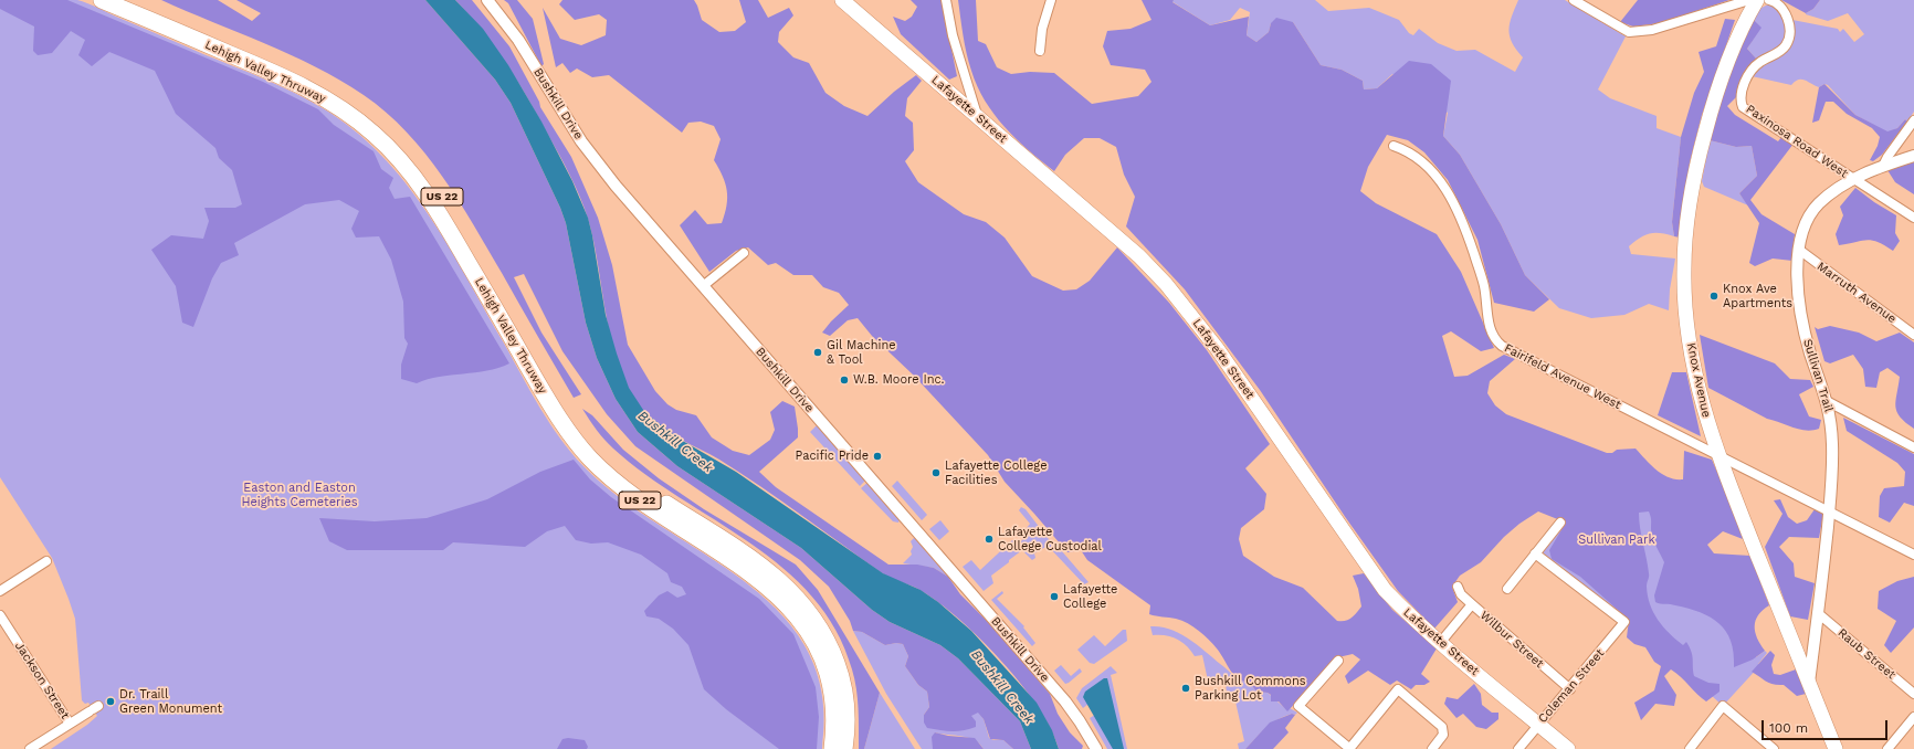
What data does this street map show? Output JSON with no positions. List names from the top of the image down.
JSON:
{
  "streets": {
    "highway": ["Lehigh Valley Thruway", "US 22"],
    "main road": ["Lafayette Street", "Knox Avenue"],
    "street": [
      "Bushkill Drive",
      "Paxinosa Road West",
      "Marruth Avenue",
      "Sullivan Trail",
      "Fairifeld Avenue West",
      "Wilbur Street",
      "Raub Street",
      "Jackson Street",
      "Coleman Street"
    ]
  },
  "crossings": [
    ["Lafayette Street", "Coleman Street"],
    ["Paxinosa Road West", "Sullivan Trail"],
    ["Marruth Avenue", "Sullivan Trail"],
    ["Sullivan Trail", "Fairifeld Avenue West"],
    ["Sullivan Trail", "Knox Avenue"],
    ["Sullivan Trail", "Raub Street"],
    ["Fairifeld Avenue West", "Knox Avenue"],
    ["Wilbur Street", "Coleman Street"]
  ],
  "water": ["Bushkill Creek"],
  "parks": ["Easton and Easton Heights Cemeteries", "Sullivan Park"],
  "places": [
    "Knox Ave Apartments",
    "Gil Machine & Tool",
    "W.B. Moore Inc.",
    "Pacific Pride",
    "Lafayette College Facilities",
    "Lafayette College Custodial",
    "Lafayette College",
    "Bushkill Commons Parking Lot",
    "Dr. Traill Green Monument"
  ],
  "scale_bar": "100 m"
}
